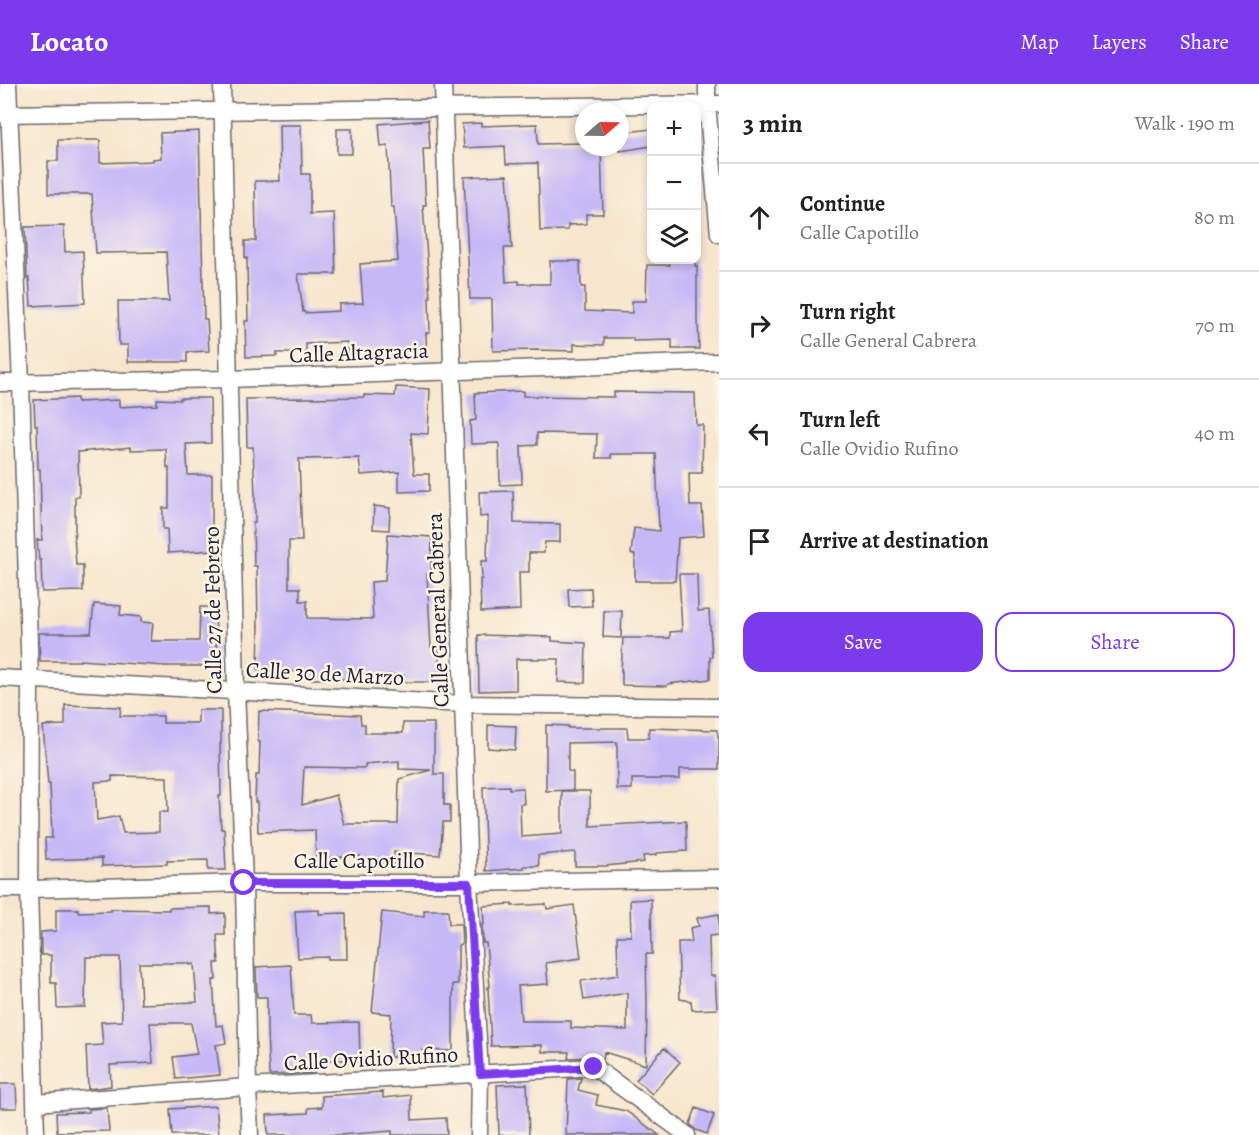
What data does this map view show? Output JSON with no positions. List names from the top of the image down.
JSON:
{
  "streets": {
    "street": [
      "Calle Altagracia",
      "Calle 27 de Febrero",
      "Calle General Cabrera",
      "Calle 30 de Marzo",
      "Calle Capotillo",
      "Calle Ovidio Rufino"
    ]
  },
  "crossings": [
    ["Calle Altagracia", "Calle 27 de Febrero"],
    ["Calle Altagracia", "Calle General Cabrera"],
    ["Calle 27 de Febrero", "Calle 30 de Marzo"],
    ["Calle 27 de Febrero", "Calle Capotillo"],
    ["Calle 27 de Febrero", "Calle Ovidio Rufino"],
    ["Calle General Cabrera", "Calle 30 de Marzo"],
    ["Calle General Cabrera", "Calle Capotillo"],
    ["Calle General Cabrera", "Calle Ovidio Rufino"]
  ],
  "north": "right",
  "page": {
    "header": "Locato",
    "nav": ["Map", "Layers", "Share"],
    "heading": ["3 min", "Walk · 190 m"],
    "map_buttons": ["+", "−"],
    "list": [
      ["Continue", "Calle Capotillo", "80 m"],
      ["Turn right", "Calle General Cabrera", "70 m"],
      ["Turn left", "Calle Ovidio Rufino", "40 m"],
      "Arrive at destination"
    ],
    "buttons": ["Save", "Share"]
  }
}
